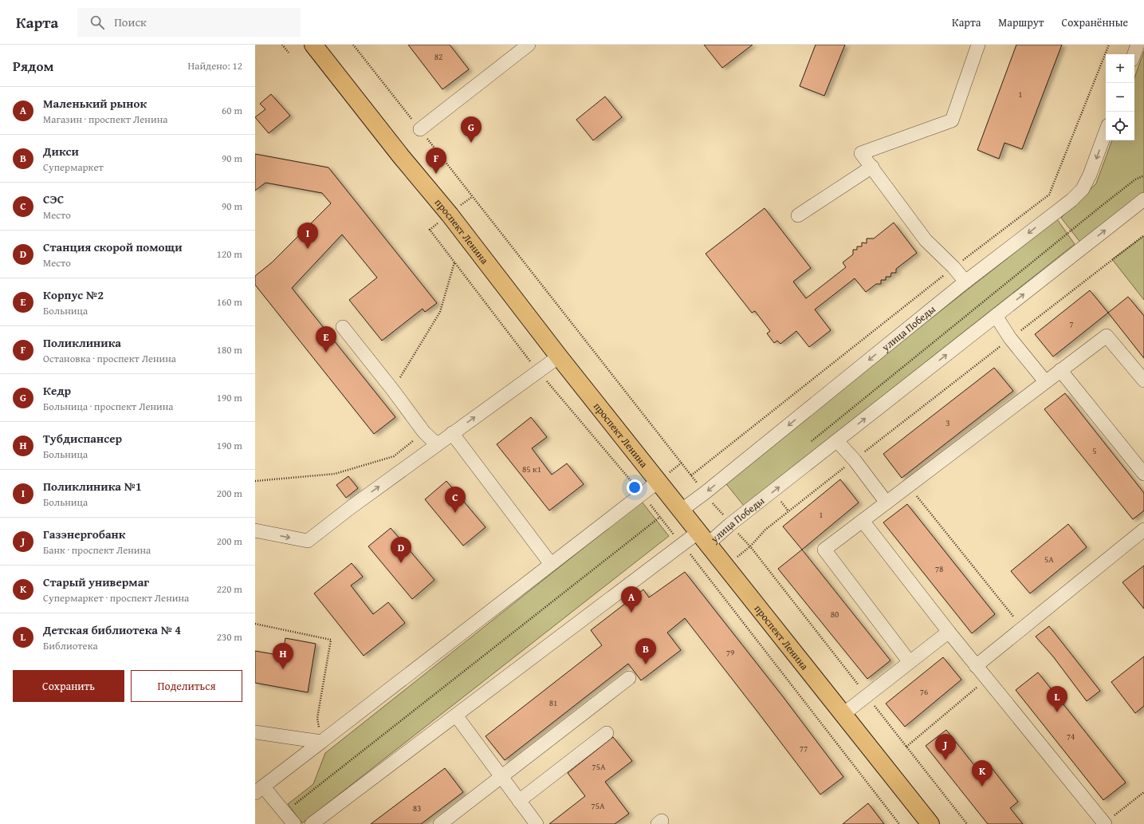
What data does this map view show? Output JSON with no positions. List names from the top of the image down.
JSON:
{
  "streets": {
    "main road": ["проспект Ленина"],
    "street": ["улица Победы"]
  },
  "crossings": [
    ["проспект Ленина", "улица Победы"]
  ],
  "house_numbers": [
    "82",
    "1",
    "7",
    "3",
    "5",
    "85 к1",
    "1",
    "5А",
    "78",
    "80",
    "79",
    "76",
    "81",
    "74",
    "77",
    "75А",
    "75А",
    "83"
  ],
  "page": {
    "header": "Карта",
    "search": "Поиск",
    "nav": ["Карта", "Маршрут", "Сохранённые"],
    "heading": ["Рядом", "Найдено: 12"],
    "map_buttons": ["+", "−"],
    "list": [
      {
        "mark": "A",
        "name": "Маленький рынок",
        "note": "Магазин · проспект Ленина",
        "value": "60 m"
      },
      {
        "mark": "B",
        "name": "Дикси",
        "note": "Супермаркет",
        "value": "90 m"
      },
      {
        "mark": "C",
        "name": "СЭС",
        "note": "Место",
        "value": "90 m"
      },
      {
        "mark": "D",
        "name": "Станция скорой помощи",
        "note": "Место",
        "value": "120 m"
      },
      {
        "mark": "E",
        "name": "Корпус №2",
        "note": "Больница",
        "value": "160 m"
      },
      {
        "mark": "F",
        "name": "Поликлиника",
        "note": "Остановка · проспект Ленина",
        "value": "180 m"
      },
      {
        "mark": "G",
        "name": "Кедр",
        "note": "Больница · проспект Ленина",
        "value": "190 m"
      },
      {
        "mark": "H",
        "name": "Тубдиспансер",
        "note": "Больница",
        "value": "190 m"
      },
      {
        "mark": "I",
        "name": "Поликлиника №1",
        "note": "Больница",
        "value": "200 m"
      },
      {
        "mark": "J",
        "name": "Газэнергобанк",
        "note": "Банк · проспект Ленина",
        "value": "200 m"
      },
      {
        "mark": "K",
        "name": "Старый универмаг",
        "note": "Супермаркет · проспект Ленина",
        "value": "220 m"
      },
      {
        "mark": "L",
        "name": "Детская библиотека № 4",
        "note": "Библиотека",
        "value": "230 m"
      }
    ],
    "pins": [
      "G",
      "F",
      "I",
      "E",
      "C",
      "D",
      "A",
      "B",
      "H",
      "L",
      "J",
      "K"
    ],
    "buttons": ["Сохранить", "Поделиться"]
  }
}
